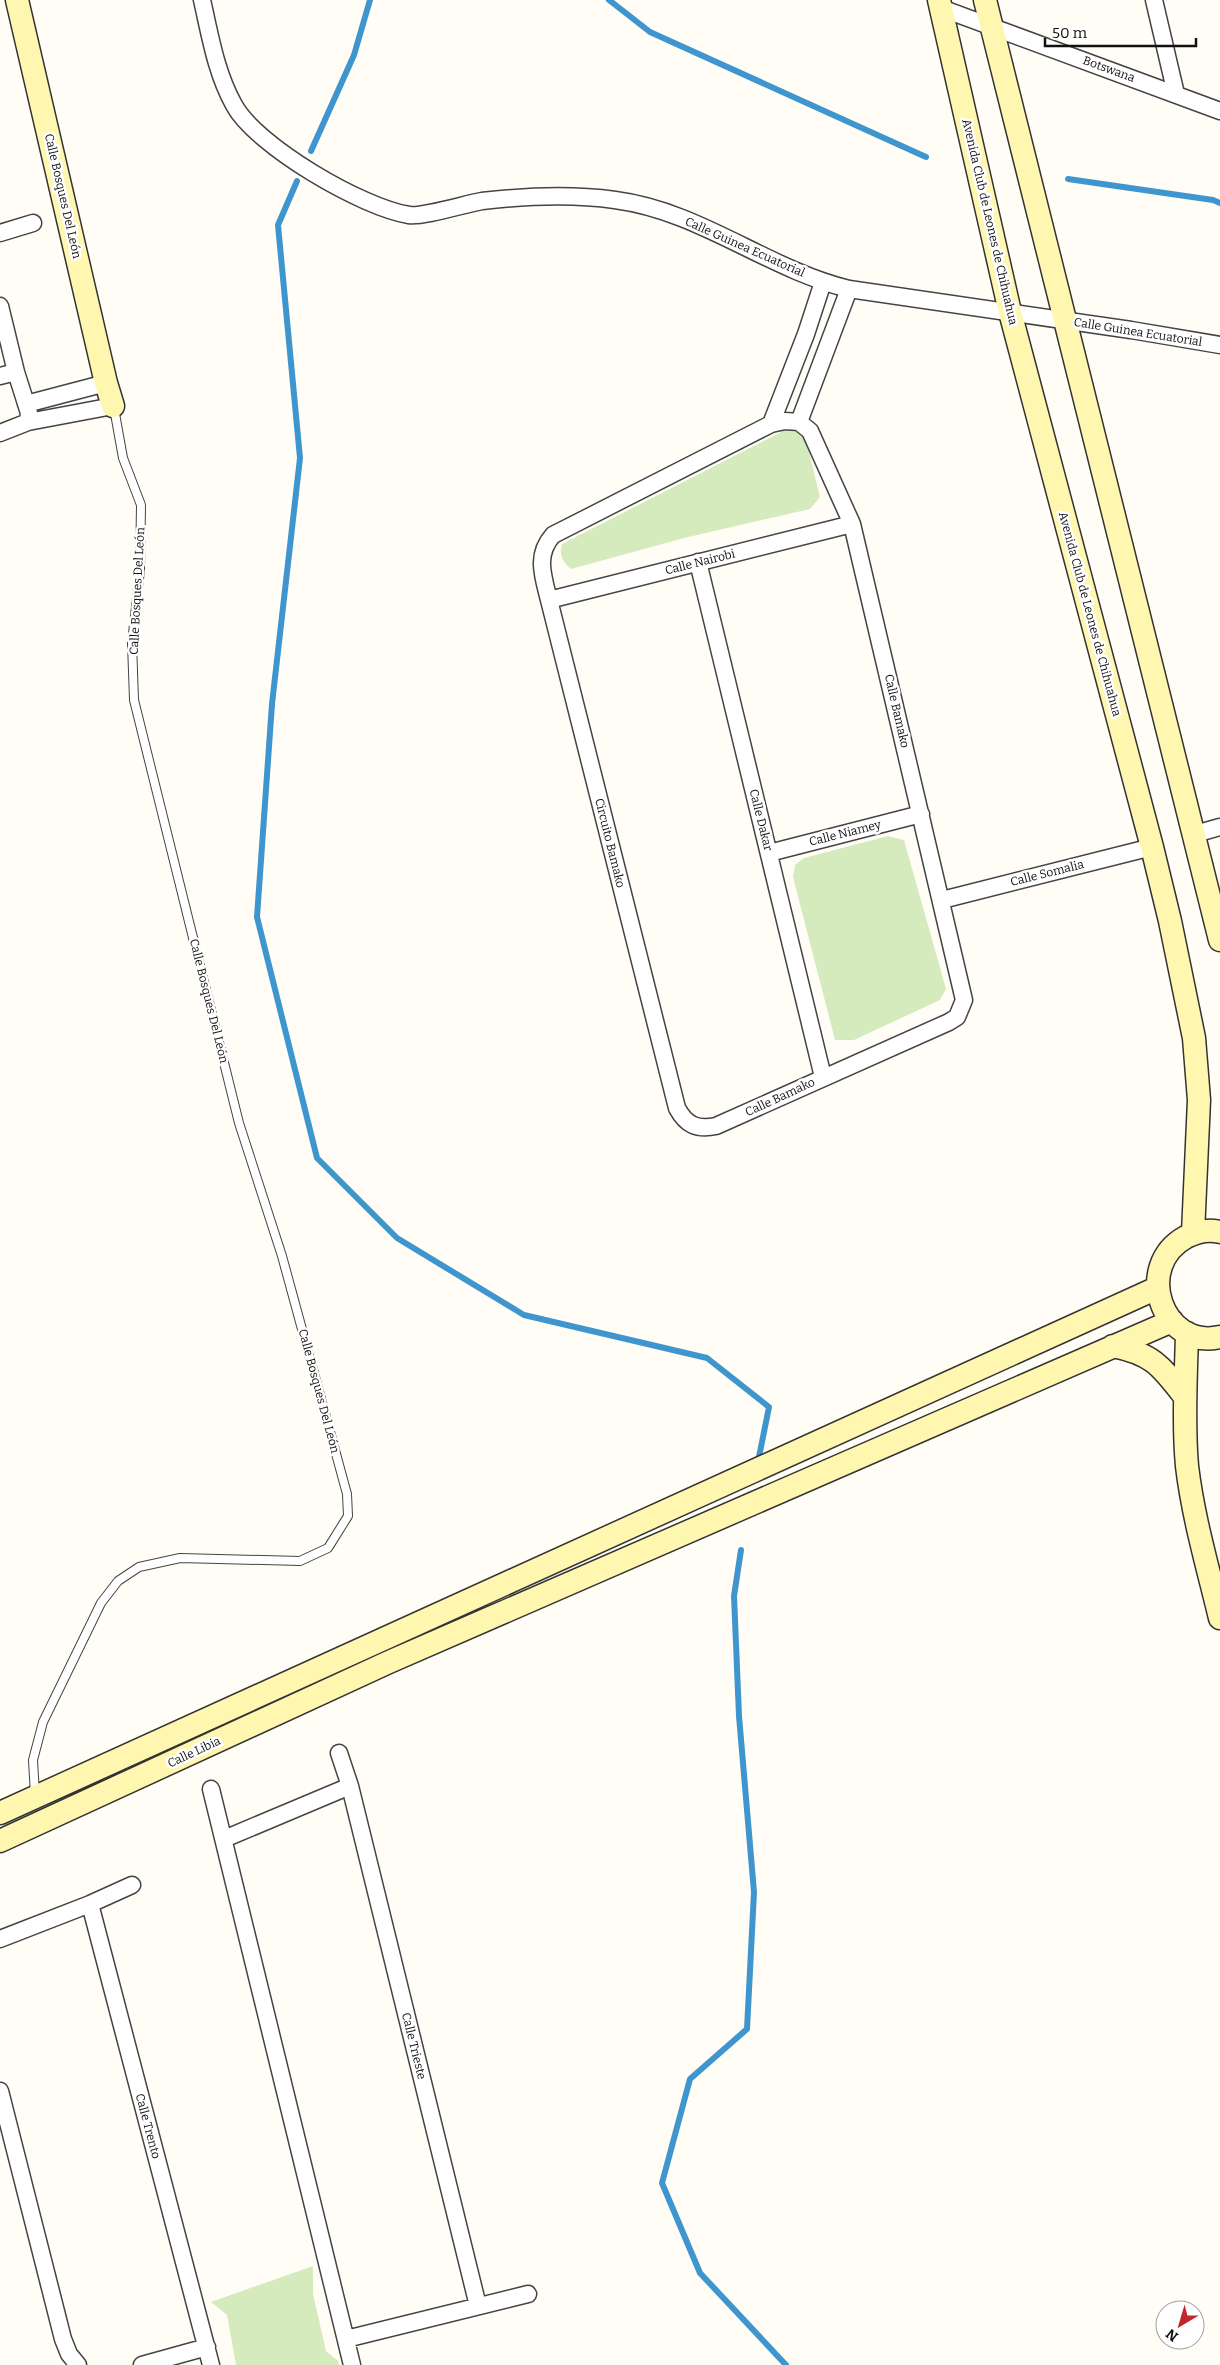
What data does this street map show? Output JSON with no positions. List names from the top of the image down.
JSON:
{
  "streets": {
    "street": [
      "Botswana",
      "Calle Bosques Del León",
      "Avenida Club de Leones de Chihuahua",
      "Calle Guinea Ecuatorial",
      "Calle Nairobi",
      "Calle Bamako",
      "Calle Dakar",
      "Calle Niamey",
      "Circuito Bamako",
      "Calle Somalia",
      "Calle Libia",
      "Calle Trieste",
      "Calle Trento"
    ]
  },
  "crossings": [
    ["Botswana", "Avenida Club de Leones de Chihuahua"],
    ["Calle Bosques Del León", "Calle Libia"],
    ["Avenida Club de Leones de Chihuahua", "Calle Guinea Ecuatorial"],
    ["Avenida Club de Leones de Chihuahua", "Calle Somalia"],
    ["Calle Nairobi", "Calle Bamako"],
    ["Calle Nairobi", "Calle Dakar"],
    ["Calle Nairobi", "Circuito Bamako"],
    ["Calle Bamako", "Calle Dakar"],
    ["Calle Bamako", "Calle Niamey"],
    ["Calle Bamako", "Circuito Bamako"],
    ["Calle Bamako", "Calle Somalia"],
    ["Calle Dakar", "Calle Niamey"]
  ],
  "scale_bar": "50 m",
  "north": "bottom left"
}
